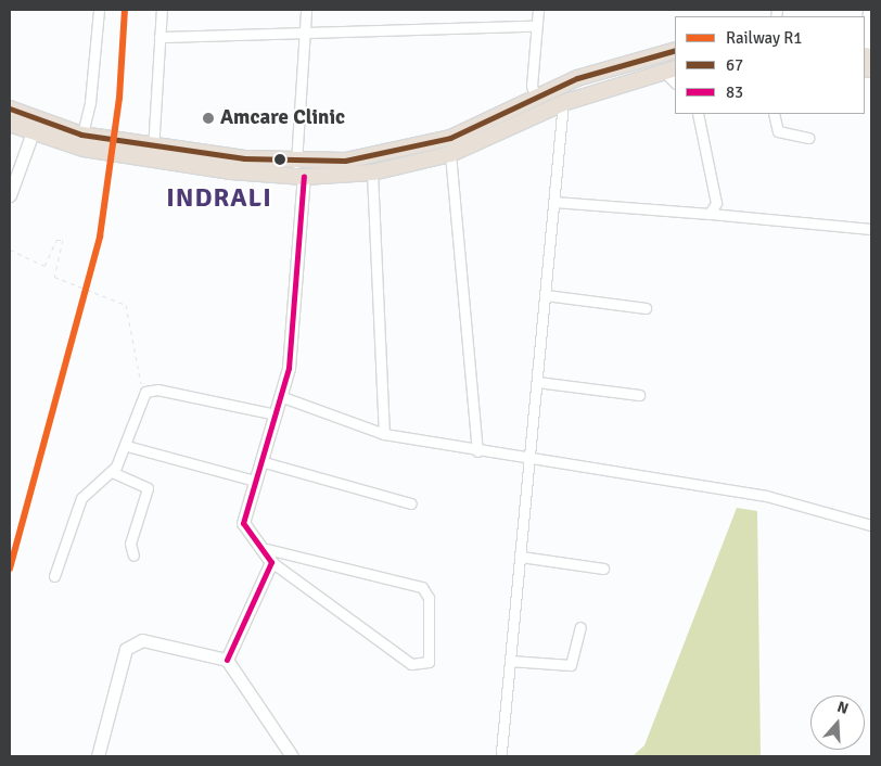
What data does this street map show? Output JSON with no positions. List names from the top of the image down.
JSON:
{
  "districts": ["INDRALI"],
  "places": ["Amcare Clinic"],
  "lines": ["rail line R1", "transit line 67", "transit line 83"],
  "legend": ["Railway R1", "67", "83"],
  "north": "top"
}
